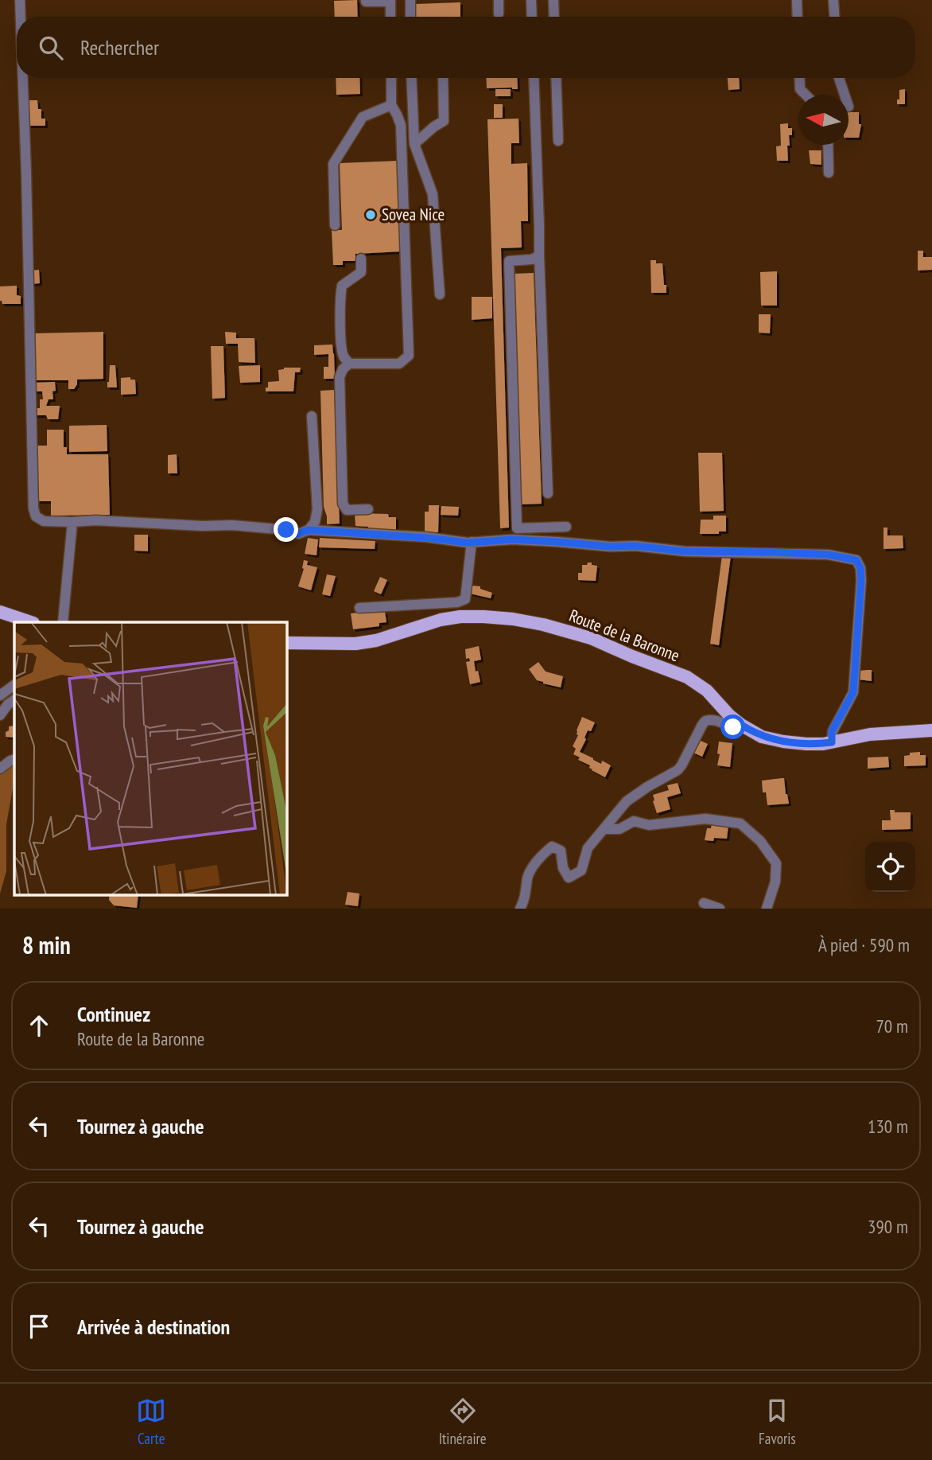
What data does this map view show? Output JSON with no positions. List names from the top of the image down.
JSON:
{
  "streets": {
    "main road": ["Route de la Baronne"]
  },
  "places": ["Sovea Nice"],
  "north": "left",
  "page": {
    "search": "Rechercher",
    "heading": ["8 min", "À pied · 590 m"],
    "list": [
      ["Continuez", "Route de la Baronne", "70 m"],
      ["Tournez à gauche", "130 m"],
      ["Tournez à gauche", "390 m"],
      "Arrivée à destination"
    ],
    "nav": ["Carte", "Itinéraire", "Favoris"]
  }
}
